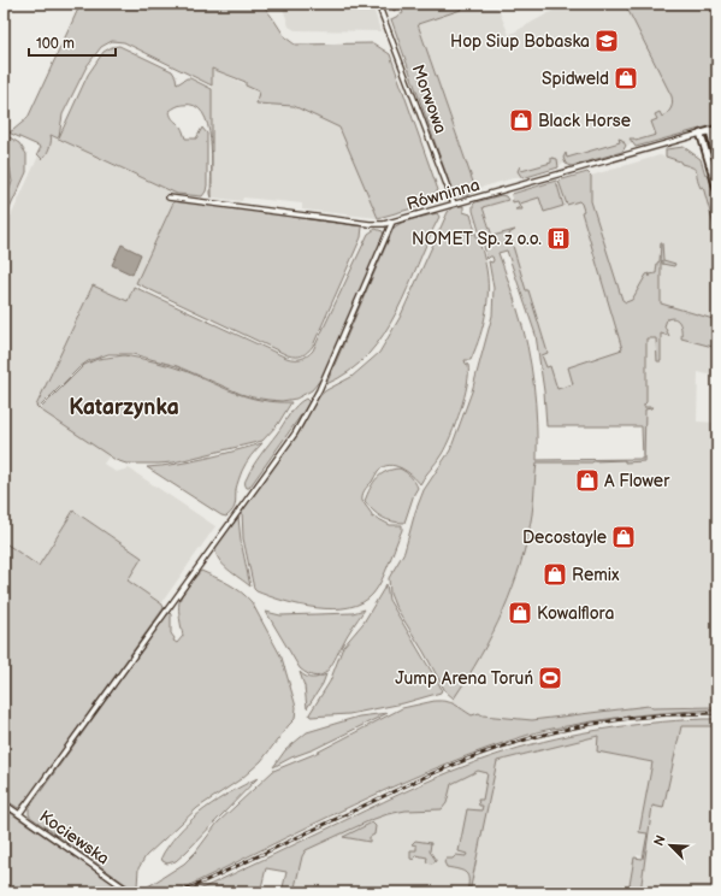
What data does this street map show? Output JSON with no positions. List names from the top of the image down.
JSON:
{
  "streets": {
    "street": ["Morwowa", "Równinna", "Kociewska"]
  },
  "crossings": [
    ["Morwowa", "Równinna"]
  ],
  "districts": ["Katarzynka"],
  "places": {
    "school or university": ["Hop Siup Bobaska"],
    "shop": [
      "Spidweld",
      "Black Horse",
      "A Flower",
      "Decostayle",
      "Remix",
      "Kowalflora"
    ],
    "building": ["NOMET Sp. z o.o."],
    "sports": ["Jump Arena Toruń"]
  },
  "scale_bar": "100 m",
  "north": "top left"
}
